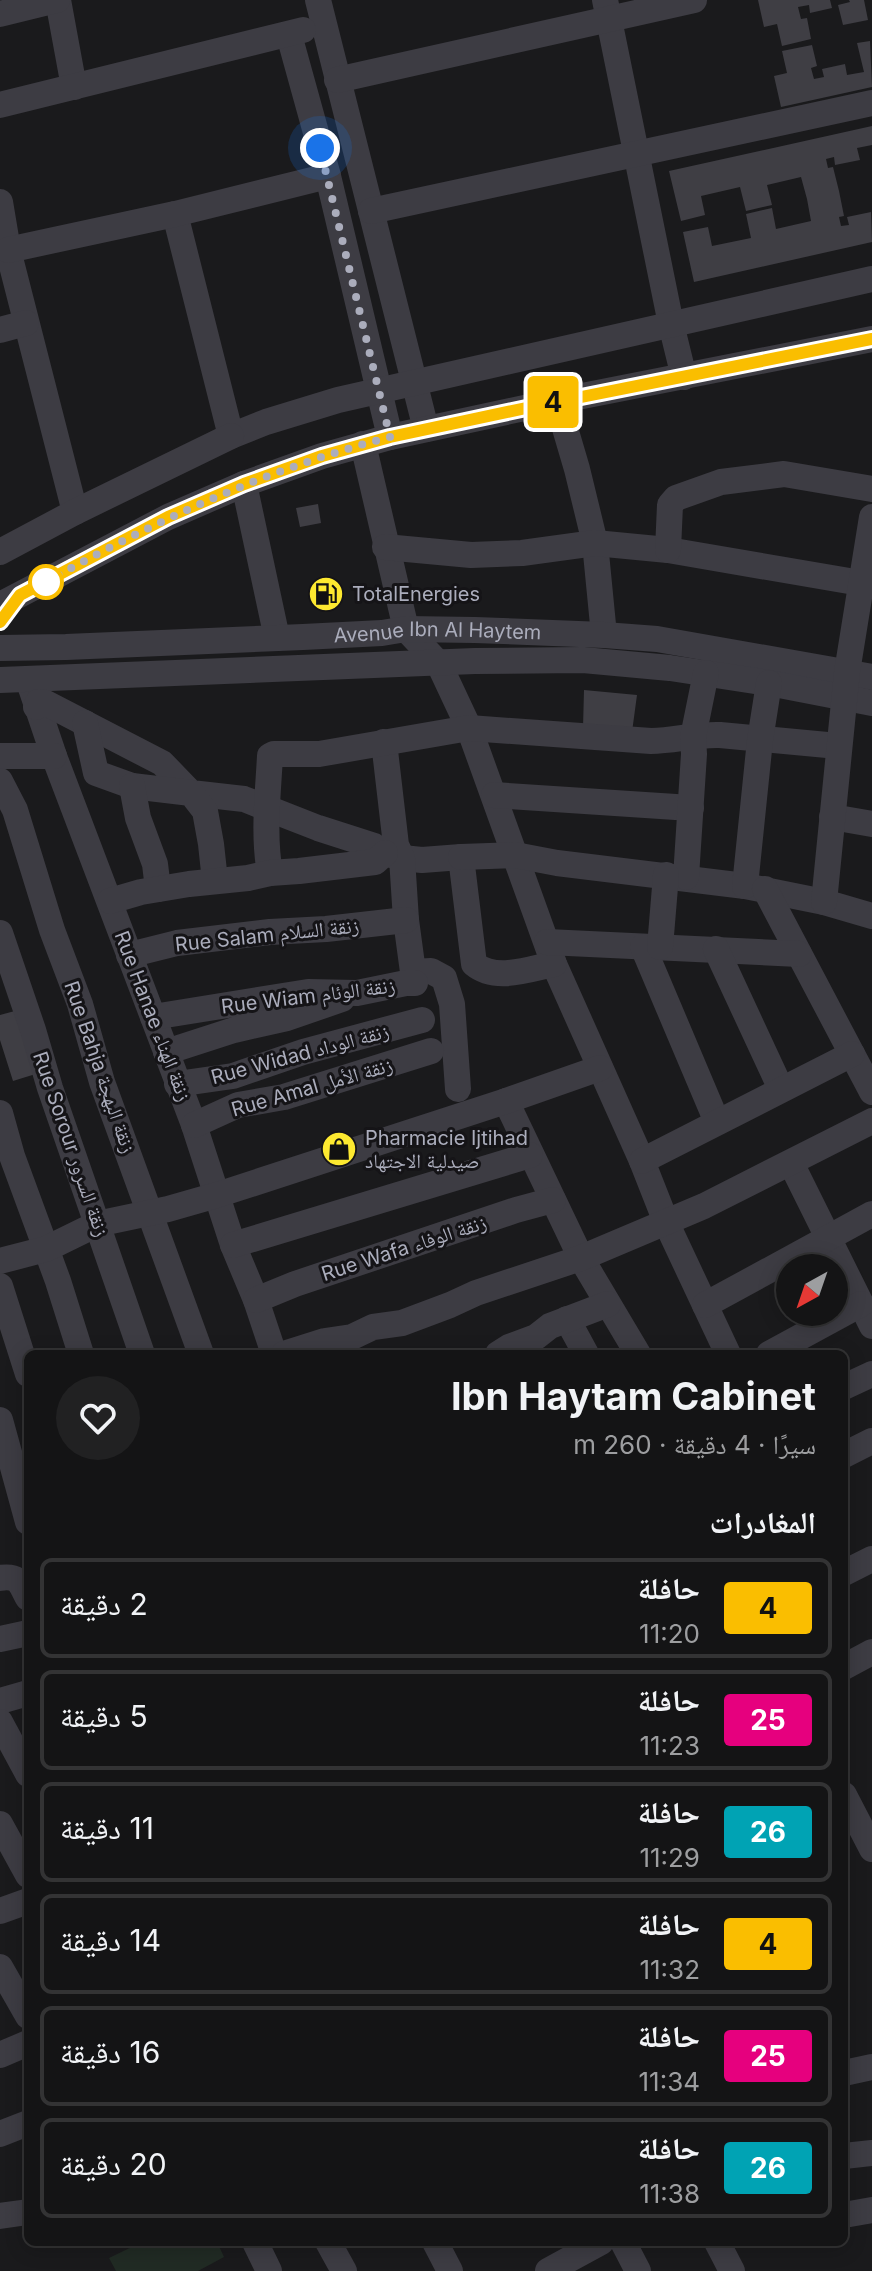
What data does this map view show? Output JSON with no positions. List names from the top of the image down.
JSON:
{
  "streets": {
    "street": [
      "Avenue Ibn Al Haytem",
      "Rue Salam زنقة السلام",
      "Rue Wiam زنقة الوئام",
      "Rue Hanae زنقة الهناء",
      "Rue Widad زنقة الوداد",
      "Rue Bahja زنقة البهجة",
      "Rue Amal زنقة الأمل",
      "Rue Sorour زنقة السرور",
      "Rue Wafa زنقة الوفاء"
    ]
  },
  "crossings": [
    ["Avenue Ibn Al Haytem", "Rue Hanae زنقة الهناء"],
    ["Rue Salam زنقة السلام", "Rue Hanae زنقة الهناء"],
    ["Rue Wiam زنقة الوئام", "Rue Hanae زنقة الهناء"],
    ["Rue Hanae زنقة الهناء", "Rue Widad زنقة الوداد"],
    ["Rue Hanae زنقة الهناء", "Rue Amal زنقة الأمل"],
    ["Rue Hanae زنقة الهناء", "Rue Wafa زنقة الوفاء"]
  ],
  "places": {
    "fuel station": ["TotalEnergies"],
    "shop": ["Pharmacie Ijtihad صيدلية الاجتهاد"]
  },
  "lines": ["bus line 4"],
  "north": "bottom left",
  "page": {
    "on_map": "4",
    "heading": [
      ["Ibn Haytam Cabinet", "سيرًا · 4 دقيقة · 260 m"],
      "المغادرات"
    ],
    "list": [
      {
        "mark": "4",
        "name": "حافلة",
        "note": "11:20",
        "value": "2 دقيقة"
      },
      {
        "mark": "25",
        "name": "حافلة",
        "note": "11:23",
        "value": "5 دقيقة"
      },
      {
        "mark": "26",
        "name": "حافلة",
        "note": "11:29",
        "value": "11 دقيقة"
      },
      {
        "mark": "4",
        "name": "حافلة",
        "note": "11:32",
        "value": "14 دقيقة"
      },
      {
        "mark": "25",
        "name": "حافلة",
        "note": "11:34",
        "value": "16 دقيقة"
      },
      {
        "mark": "26",
        "name": "حافلة",
        "note": "11:38",
        "value": "20 دقيقة"
      }
    ]
  }
}
